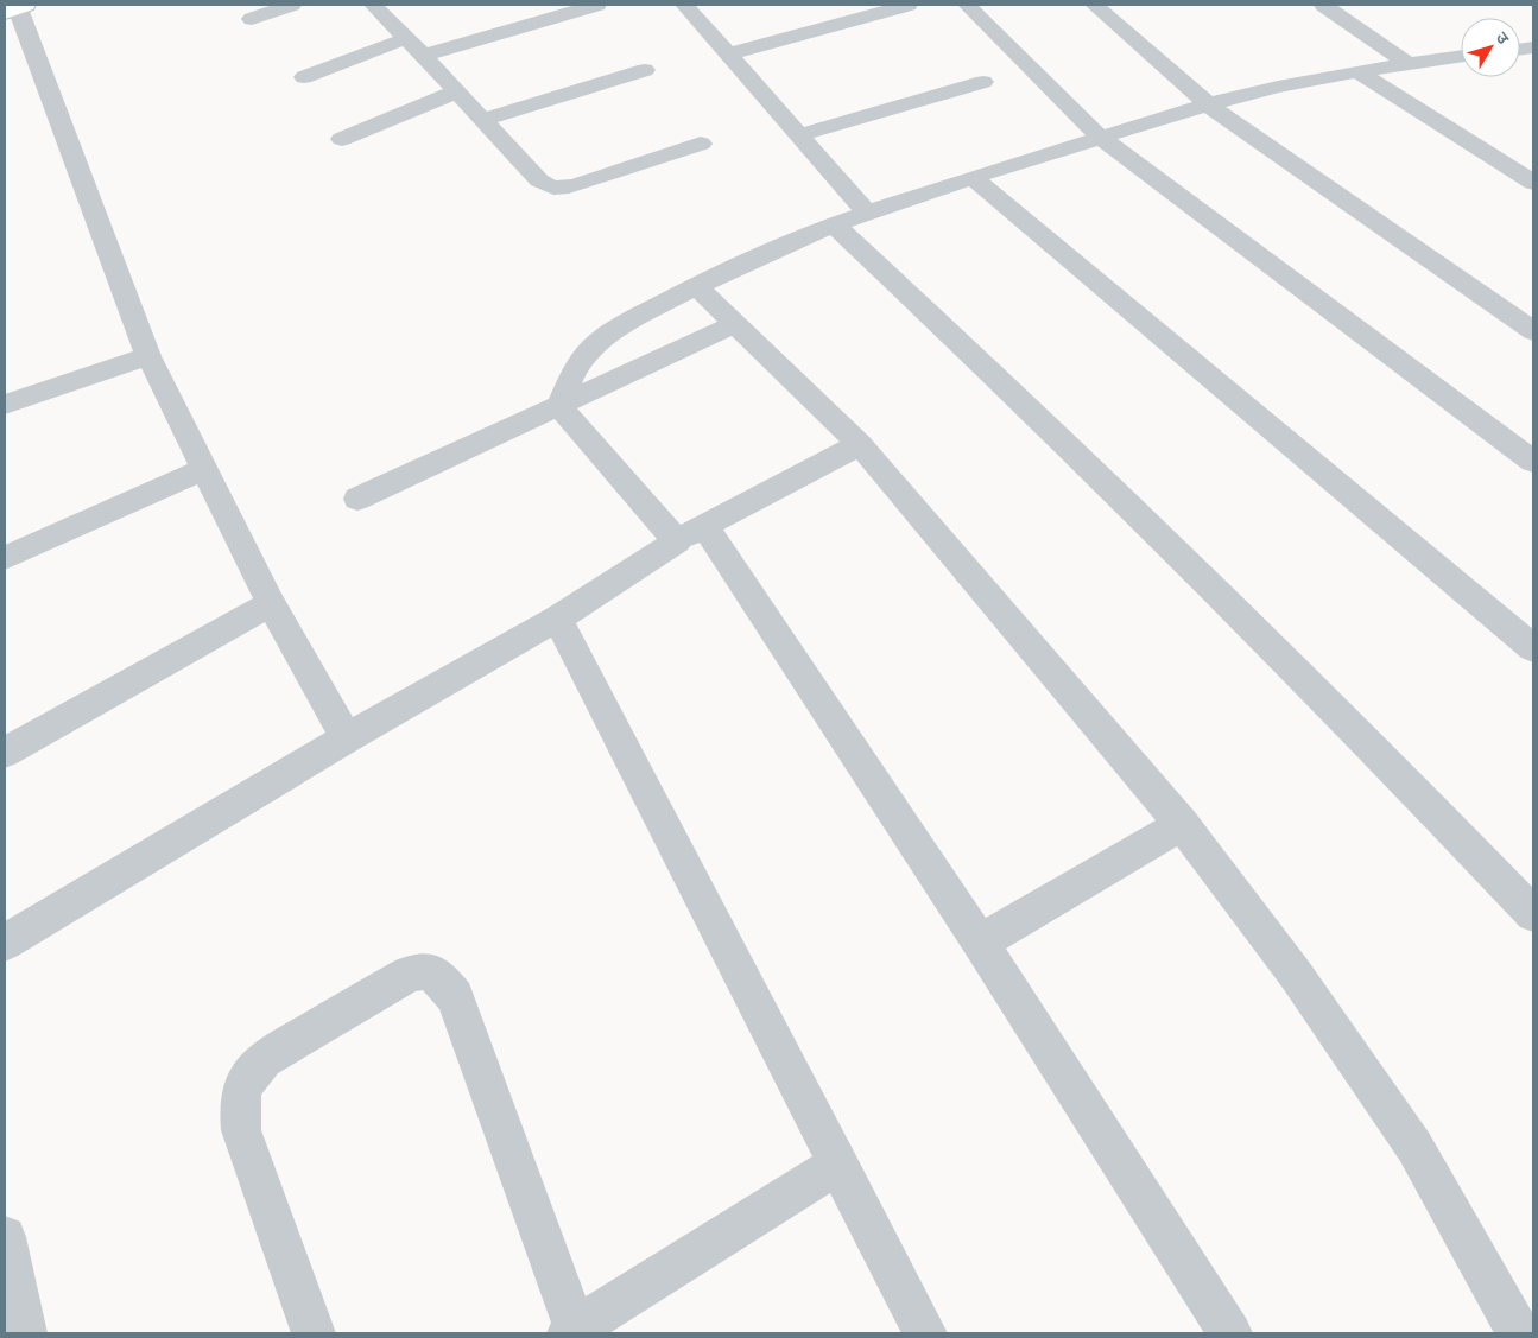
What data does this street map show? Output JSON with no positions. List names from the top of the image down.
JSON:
{
  "north": "top right"
}
